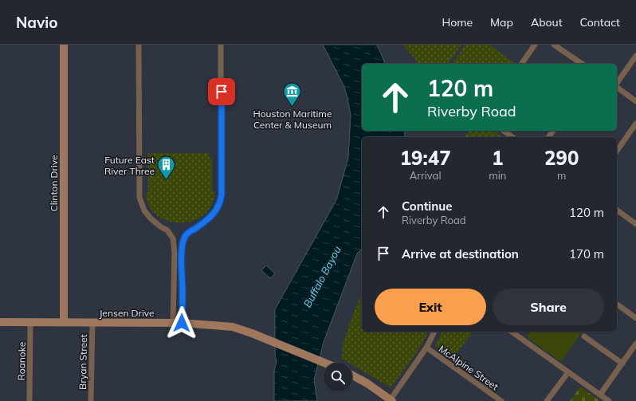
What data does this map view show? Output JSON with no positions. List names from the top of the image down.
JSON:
{
  "streets": {
    "main road": ["Clinton Drive", "Jensen Drive"],
    "street": ["Roanoke", "Bryan Street", "McAlpine Street"]
  },
  "crossings": [
    ["Clinton Drive", "Jensen Drive"],
    ["Jensen Drive", "Roanoke"],
    ["Jensen Drive", "Bryan Street"]
  ],
  "water": ["Buffalo Bayou"],
  "places": {
    "museum": ["Houston Maritime Center & Museum"],
    "building": ["Future East River Three"]
  },
  "page": {
    "header": "Navio",
    "nav": [
      "Home",
      "Map",
      "About",
      "Contact"
    ],
    "turn": ["120 m", "Riverby Road"],
    "eta": [
      "19:47",
      "Arrival",
      "1",
      "min",
      "290",
      "m"
    ],
    "list": [
      {
        "name": "Continue",
        "note": "Riverby Road",
        "value": "120 m"
      },
      {
        "name": "Arrive at destination",
        "value": "170 m"
      }
    ],
    "buttons": ["Exit", "Share"]
  }
}
